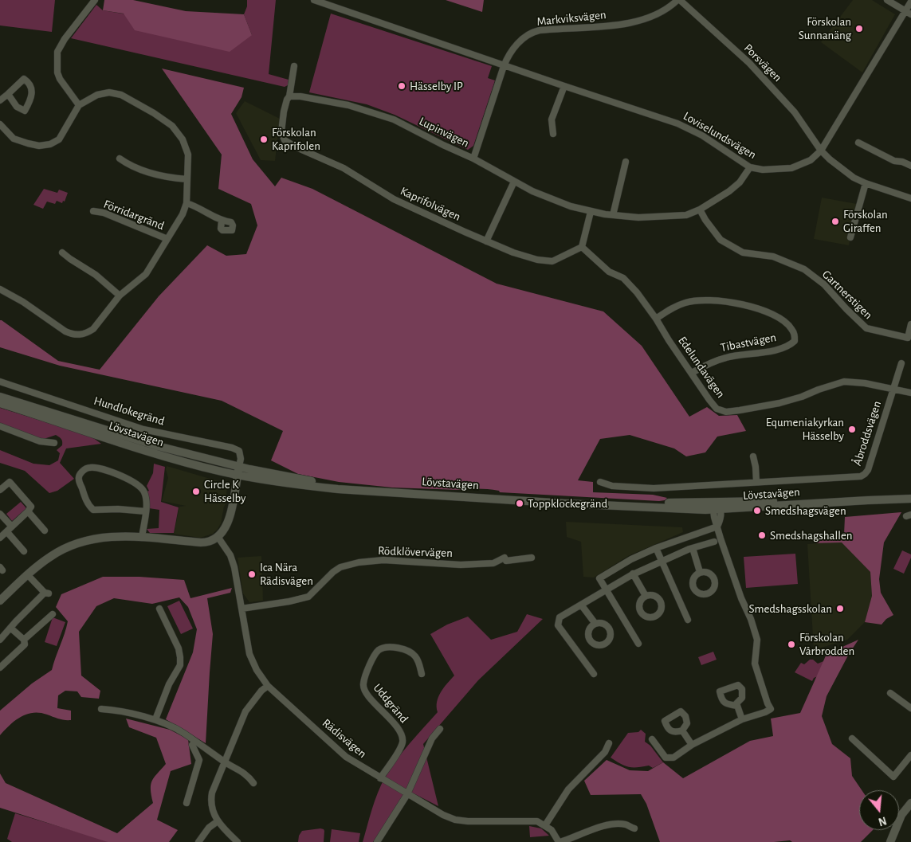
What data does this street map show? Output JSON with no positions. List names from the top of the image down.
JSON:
{
  "streets": {
    "street": [
      "Markviksvägen",
      "Porsvägen",
      "Lupinvägen",
      "Loviselundsvägen",
      "Kaprifolvägen",
      "Förridargränd",
      "Gartnerstigen",
      "Tibastvägen",
      "Edelundavägen",
      "Hundlokegränd",
      "Åbroddsvägen",
      "Lövstavägen",
      "Rödklövervägen",
      "Uddgränd",
      "Rädisvägen"
    ]
  },
  "crossings": [
    ["Markviksvägen", "Porsvägen"],
    ["Markviksvägen", "Lupinvägen"],
    ["Markviksvägen", "Loviselundsvägen"],
    ["Porsvägen", "Loviselundsvägen"],
    ["Lupinvägen", "Loviselundsvägen"],
    ["Lupinvägen", "Kaprifolvägen"],
    ["Lupinvägen", "Gartnerstigen"],
    ["Kaprifolvägen", "Edelundavägen"],
    ["Tibastvägen", "Edelundavägen"],
    ["Edelundavägen", "Åbroddsvägen"],
    ["Hundlokegränd", "Lövstavägen"],
    ["Rödklövervägen", "Rädisvägen"],
    ["Uddgränd", "Rädisvägen"]
  ],
  "places": [
    "Förskolan Sunnanäng",
    "Hässelby IP",
    "Förskolan Kaprifolen",
    "Förskolan Giraffen",
    "Equmeniakyrkan Hässelby",
    "Circle K Hässelby",
    "Toppklockegränd",
    "Smedshagsvägen",
    "Smedshagshallen",
    "Ica Nära Rädisvägen",
    "Smedshagsskolan",
    "Förskolan Vårbrodden"
  ],
  "north": "bottom"
}
